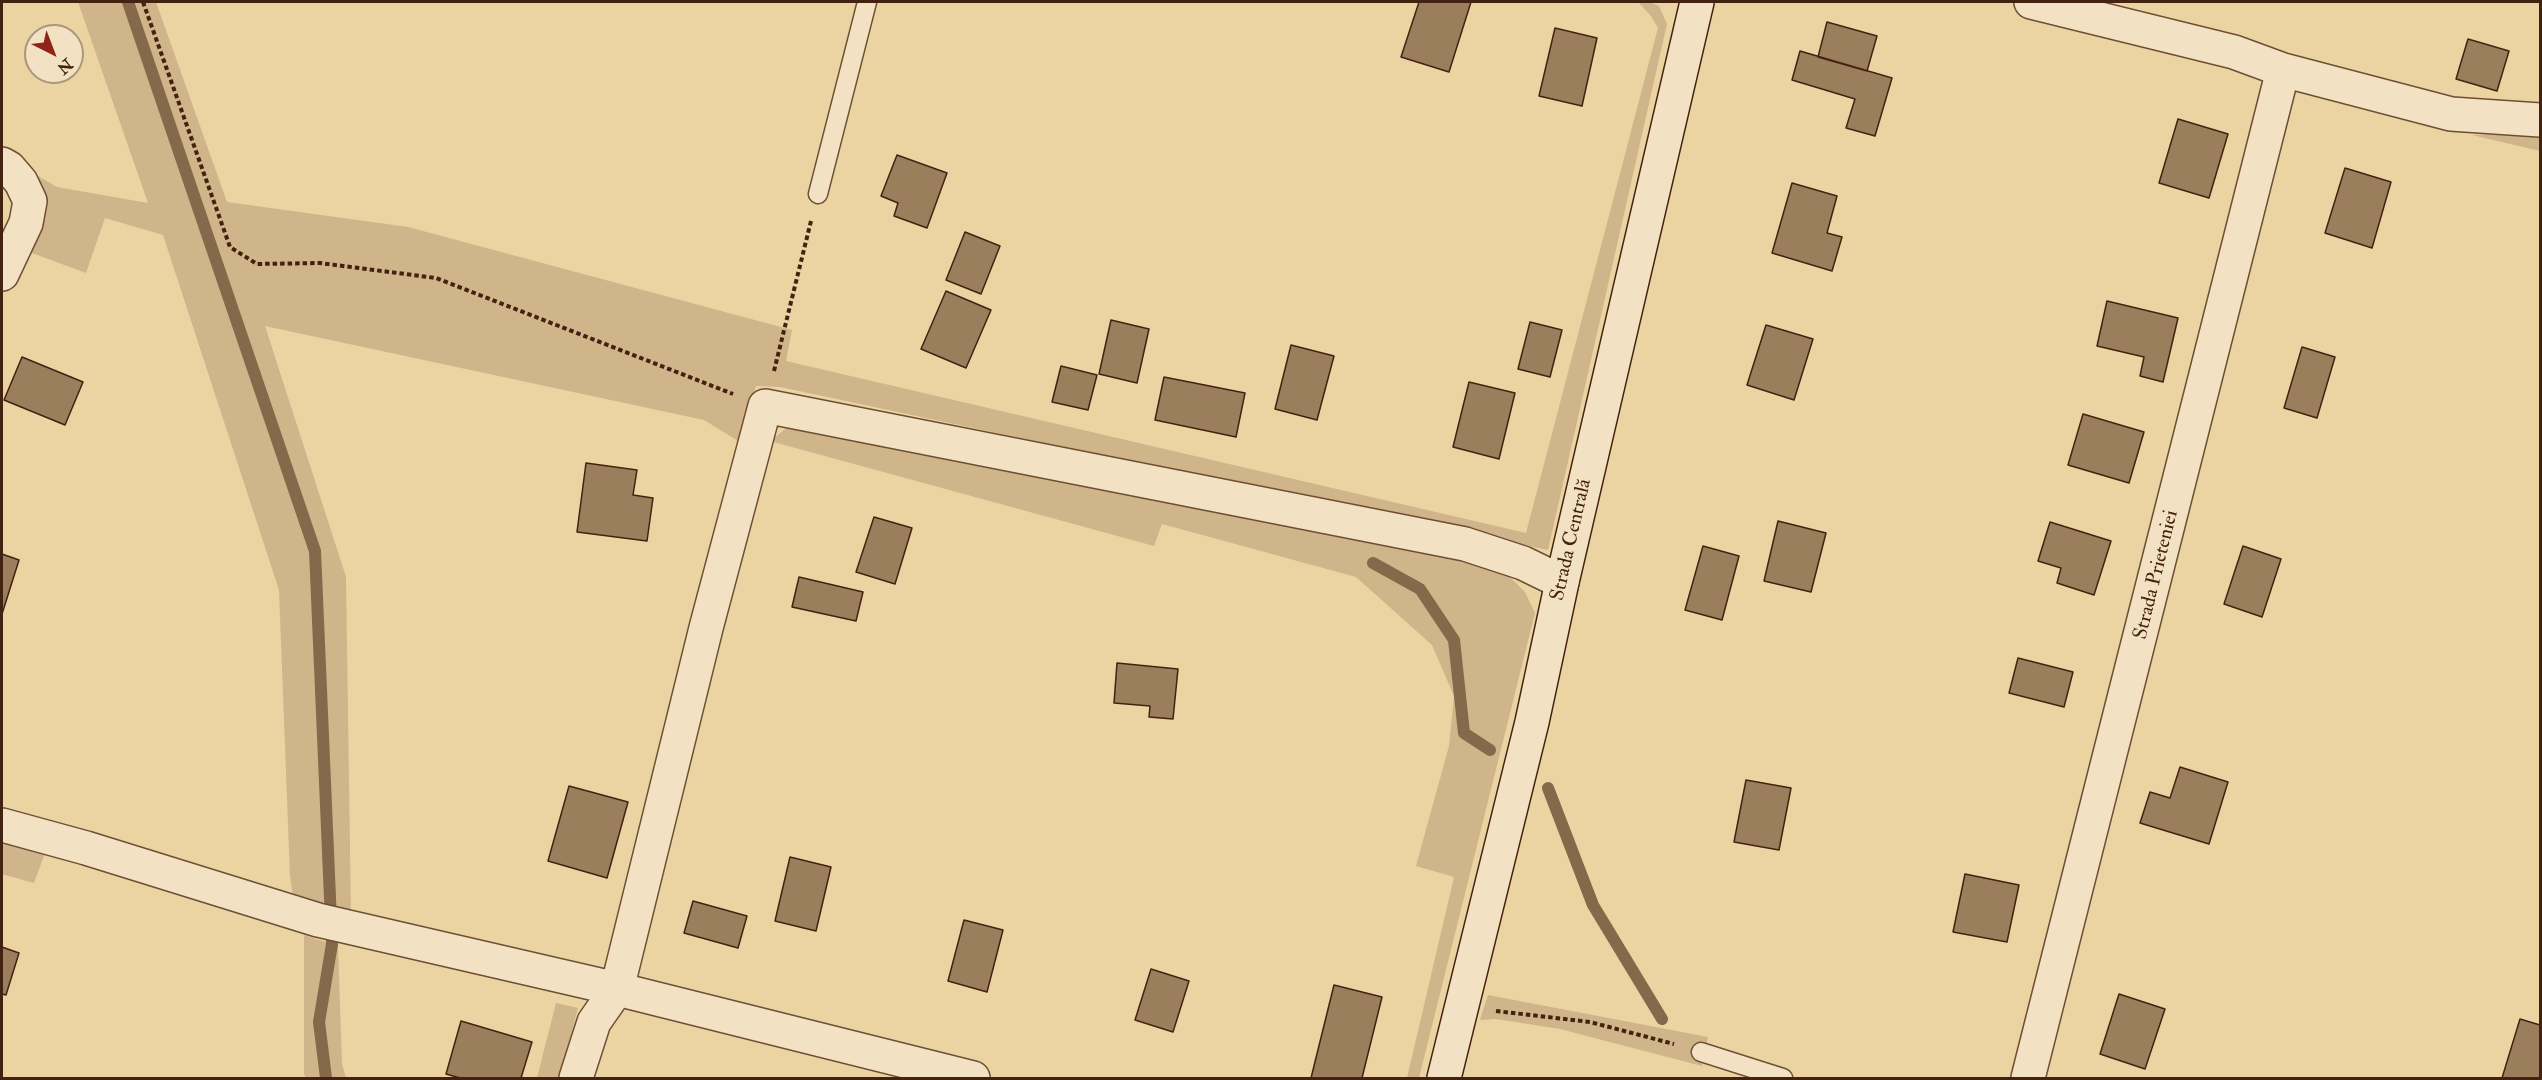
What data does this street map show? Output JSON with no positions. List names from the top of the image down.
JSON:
{
  "streets": {
    "street": ["Strada Centrală", "Strada Prieteniei"]
  },
  "north": "bottom right"
}
